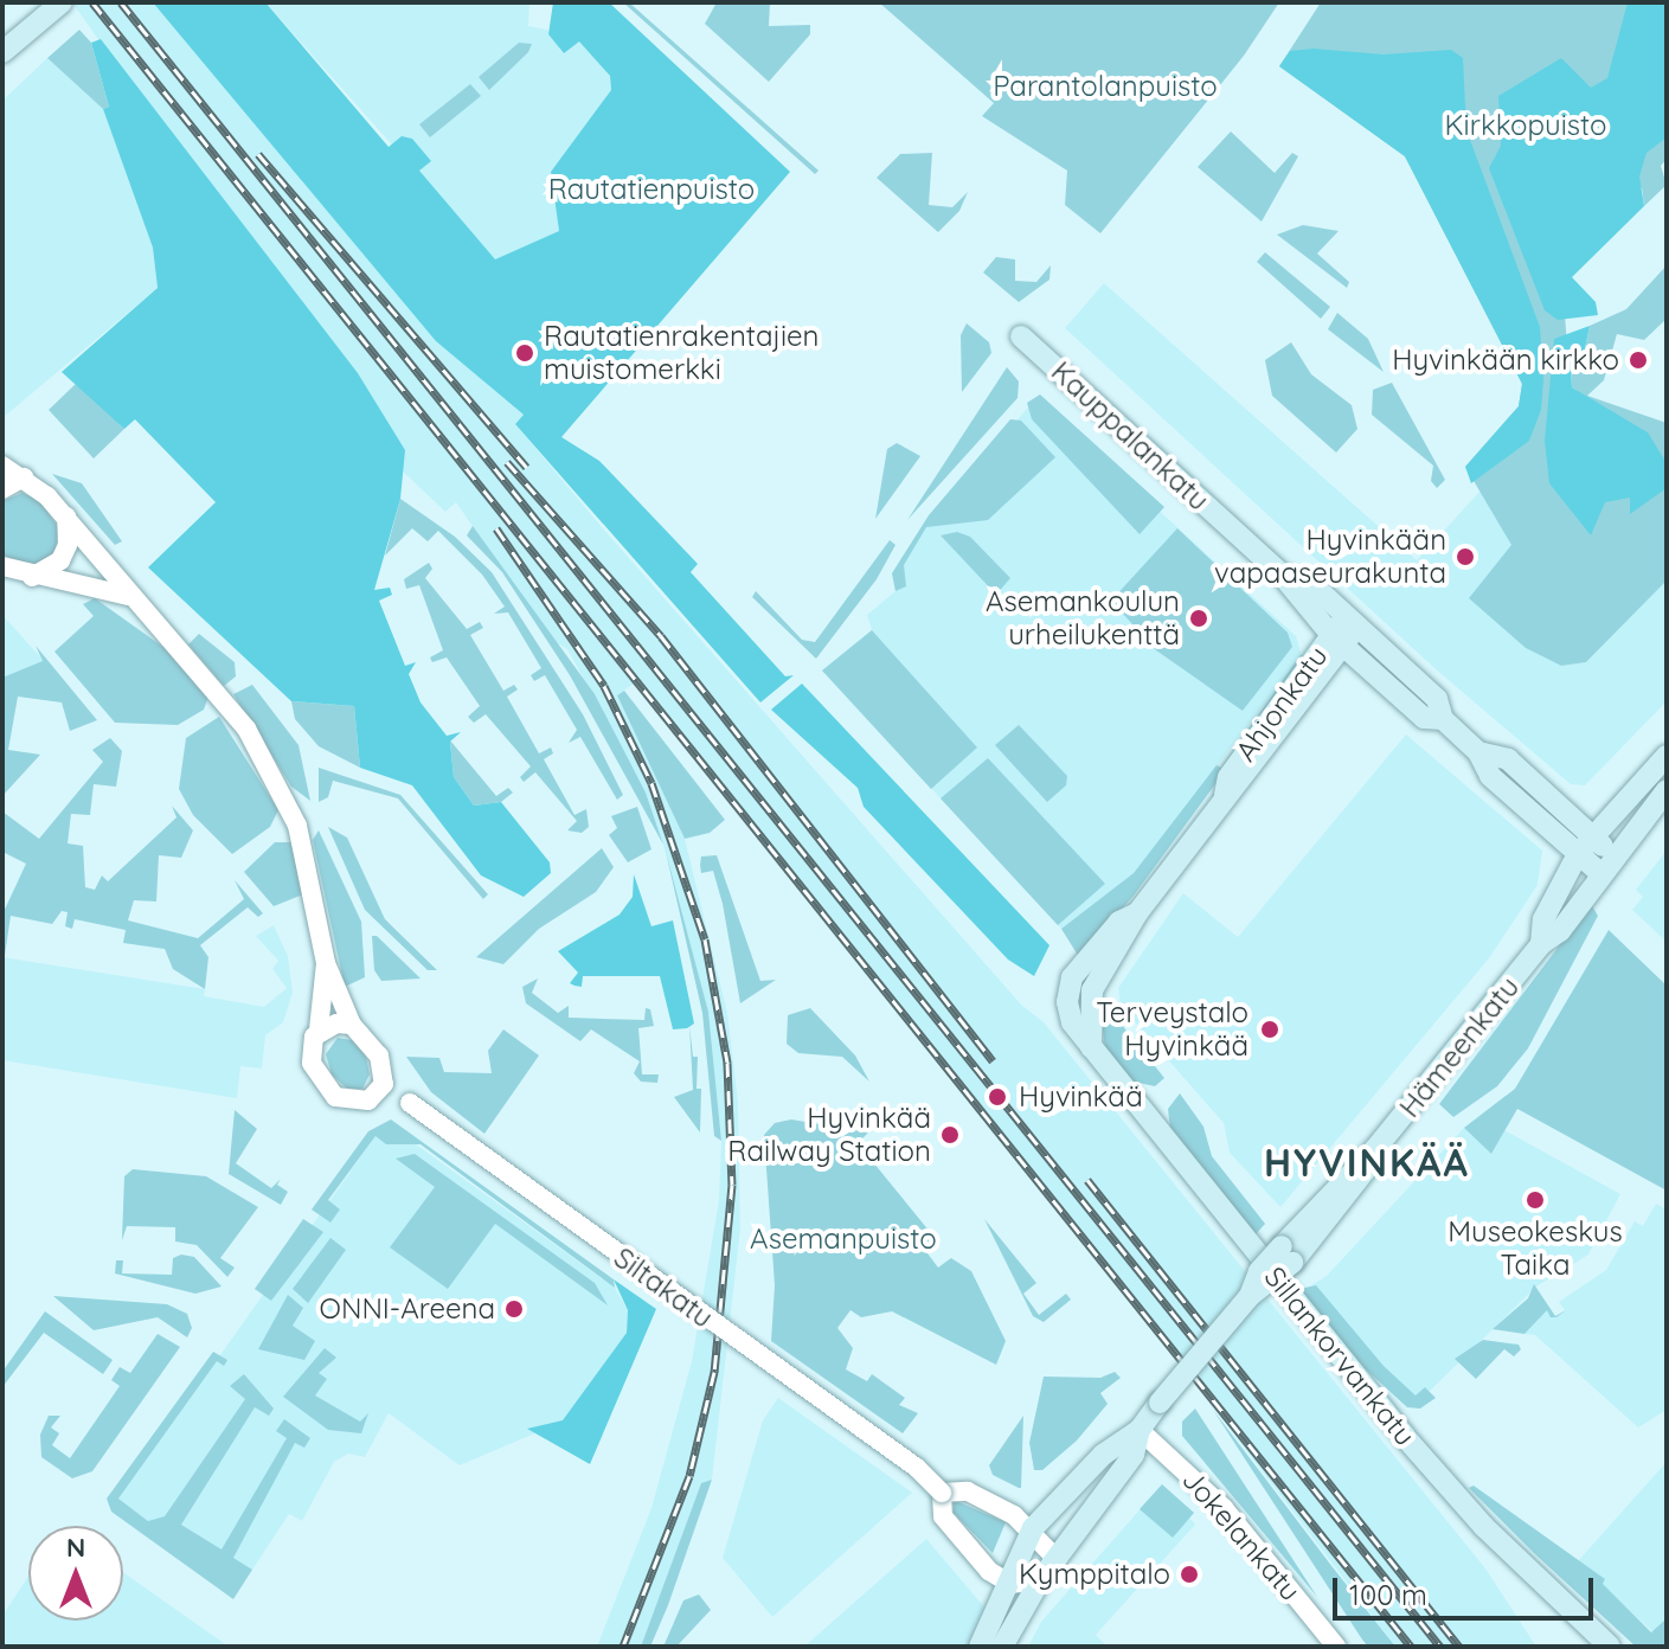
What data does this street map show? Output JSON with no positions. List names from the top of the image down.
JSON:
{
  "streets": {
    "main road": [
      "Kauppalankatu",
      "Ahjonkatu",
      "Hämeenkatu",
      "Sillankorvankatu"
    ],
    "street": ["Siltakatu", "Jokelankatu"]
  },
  "crossings": [
    ["Kauppalankatu", "Ahjonkatu"],
    ["Kauppalankatu", "Hämeenkatu"],
    ["Ahjonkatu", "Sillankorvankatu"],
    ["Hämeenkatu", "Jokelankatu"]
  ],
  "districts": ["HYVINKÄÄ"],
  "parks": [
    "Parantolanpuisto",
    "Kirkkopuisto",
    "Rautatienpuisto",
    "Asemanpuisto"
  ],
  "places": [
    "Rautatienrakentajien muistomerkki",
    "Hyvinkään kirkko",
    "Hyvinkään vapaaseurakunta",
    "Asemankoulun urheilukenttä",
    "Terveystalo Hyvinkää",
    "Hyvinkää",
    "Hyvinkää Railway Station",
    "Museokeskus Taika",
    "ONNI-Areena",
    "Kymppitalo"
  ],
  "scale_bar": "100 m",
  "north": "top"
}
